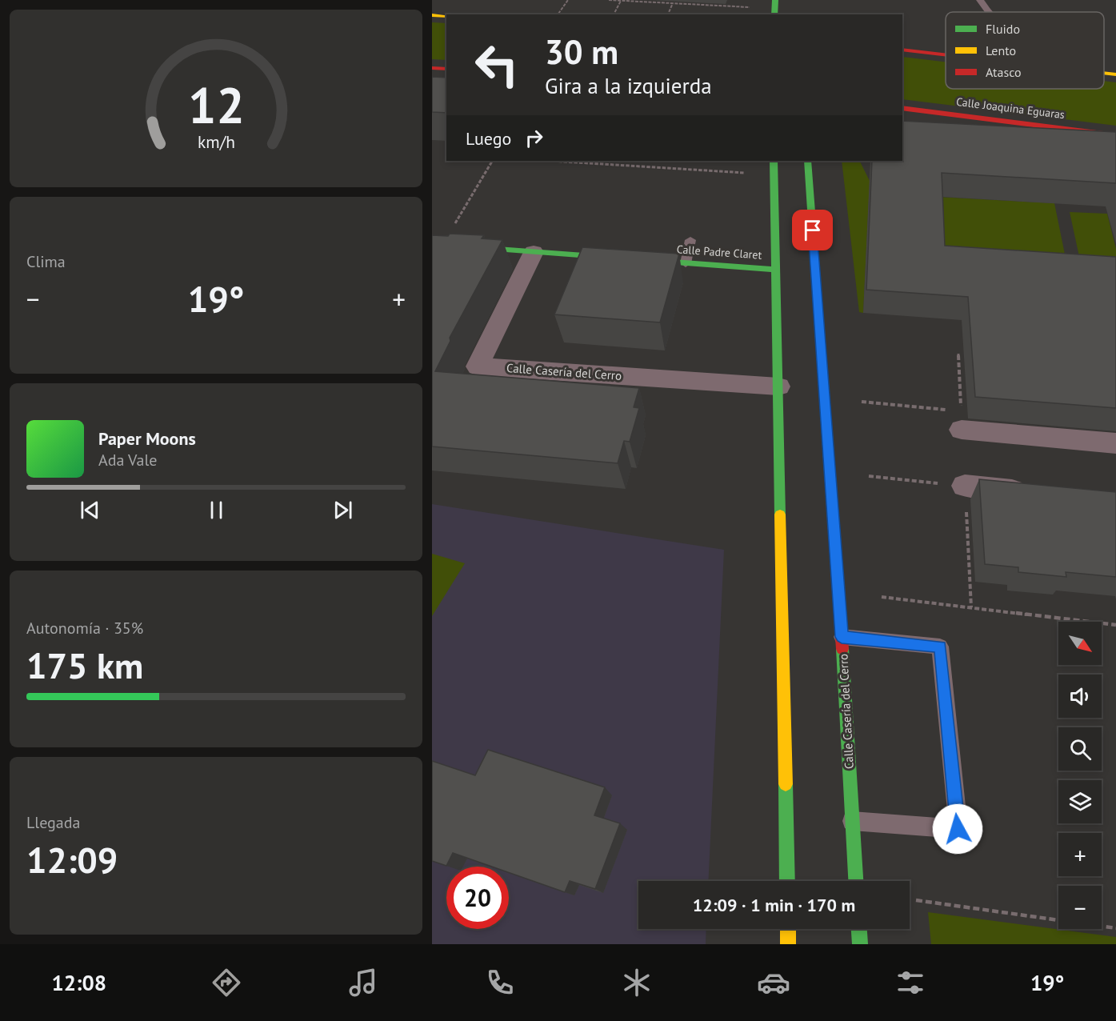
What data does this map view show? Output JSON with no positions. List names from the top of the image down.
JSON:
{
  "streets": {
    "main road": ["Calle Joaquina Eguaras", "Calle Padre Claret", "Calle Casería del Cerro"]
  },
  "crossings": [
    ["Calle Padre Claret", "Calle Casería del Cerro"]
  ],
  "legend": ["Fluido", "Lento", "Atasco"],
  "north": "bottom right",
  "page": {
    "turn": ["30 m", "Gira a la izquierda"],
    "then": "Luego",
    "tile": [
      "Clima",
      ["Autonomía · 35%", "175 km"],
      ["Llegada", "12:09"]
    ],
    "heat": ["−", "19°", "+"],
    "song": ["Paper Moons", "Ada Vale"],
    "map_buttons": ["+", "−"],
    "limit": "20",
    "trip": "12:09 · 1 min · 170 m",
    "tabs": ["12:08", "19°"],
    "gauge": ["12", "km/h"]
  }
}
